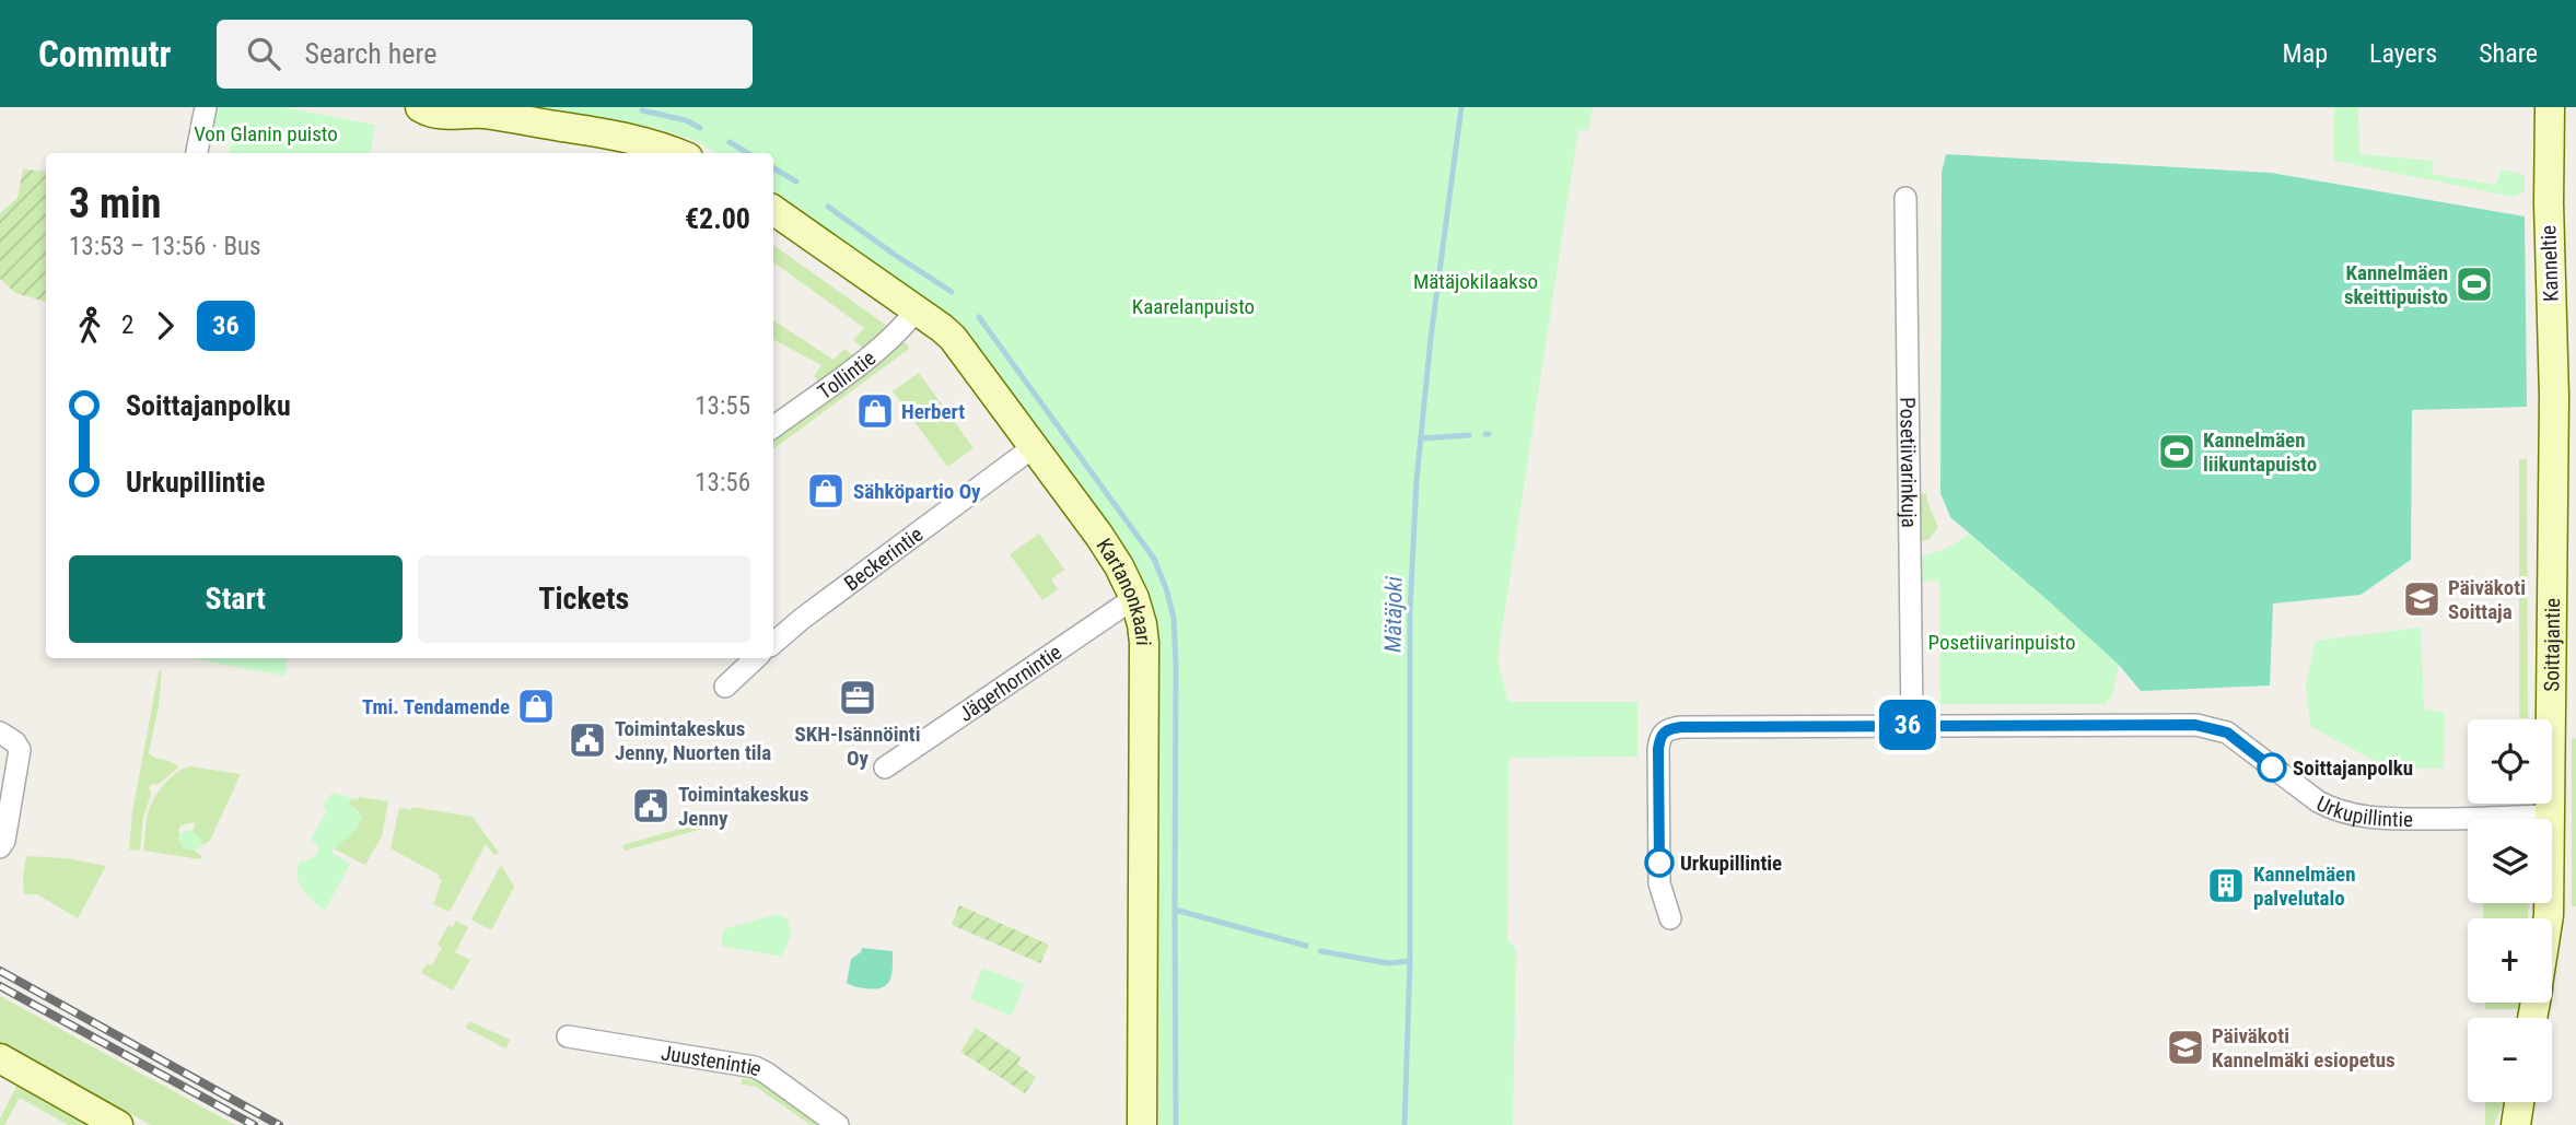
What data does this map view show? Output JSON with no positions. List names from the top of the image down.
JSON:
{
  "streets": {
    "street": [
      "Kanneltie",
      "Tollintie",
      "Posetiivarinkuja",
      "Beckerintie",
      "Kartanonkaari",
      "Soittajantie",
      "Jägerhornintie",
      "Urkupillintie",
      "Juustenintie"
    ]
  },
  "crossings": [
    ["Kanneltie", "Soittajantie"],
    ["Tollintie", "Kartanonkaari"],
    ["Posetiivarinkuja", "Urkupillintie"],
    ["Beckerintie", "Kartanonkaari"],
    ["Kartanonkaari", "Jägerhornintie"],
    ["Soittajantie", "Urkupillintie"]
  ],
  "water": ["Mätäjoki"],
  "parks": [
    "Von Glanin puisto",
    "Mätäjokilaakso",
    "Kaarelanpuisto",
    "Posetiivarinpuisto"
  ],
  "places": {
    "sports": ["Kannelmäen skeittipuisto", "Kannelmäen liikuntapuisto"],
    "shop": ["Herbert", "Sähköpartio Oy", "Tmi. Tendamende"],
    "school or university": ["Päiväkoti Soittaja", "Päiväkoti Kannelmäki esiopetus"],
    "office": ["SKH-Isännöinti Oy"],
    "public building": ["Toimintakeskus Jenny, Nuorten tila", "Toimintakeskus Jenny"],
    "other": ["Soittajanpolku", "Urkupillintie"],
    "building": ["Kannelmäen palvelutalo"]
  },
  "lines": ["bus line 36"],
  "page": {
    "header": "Commutr",
    "search": "Search here",
    "nav": ["Map", "Layers", "Share"],
    "on_map": "36",
    "heading": ["3 min", "13:53 – 13:56 · Bus", "€2.00"],
    "legs": ["2", "36"],
    "list": [
      {
        "name": "Soittajanpolku",
        "value": "13:55"
      },
      {
        "name": "Urkupillintie",
        "value": "13:56"
      }
    ],
    "buttons": ["Start", "Tickets"],
    "map_buttons": ["+", "−"]
  }
}
